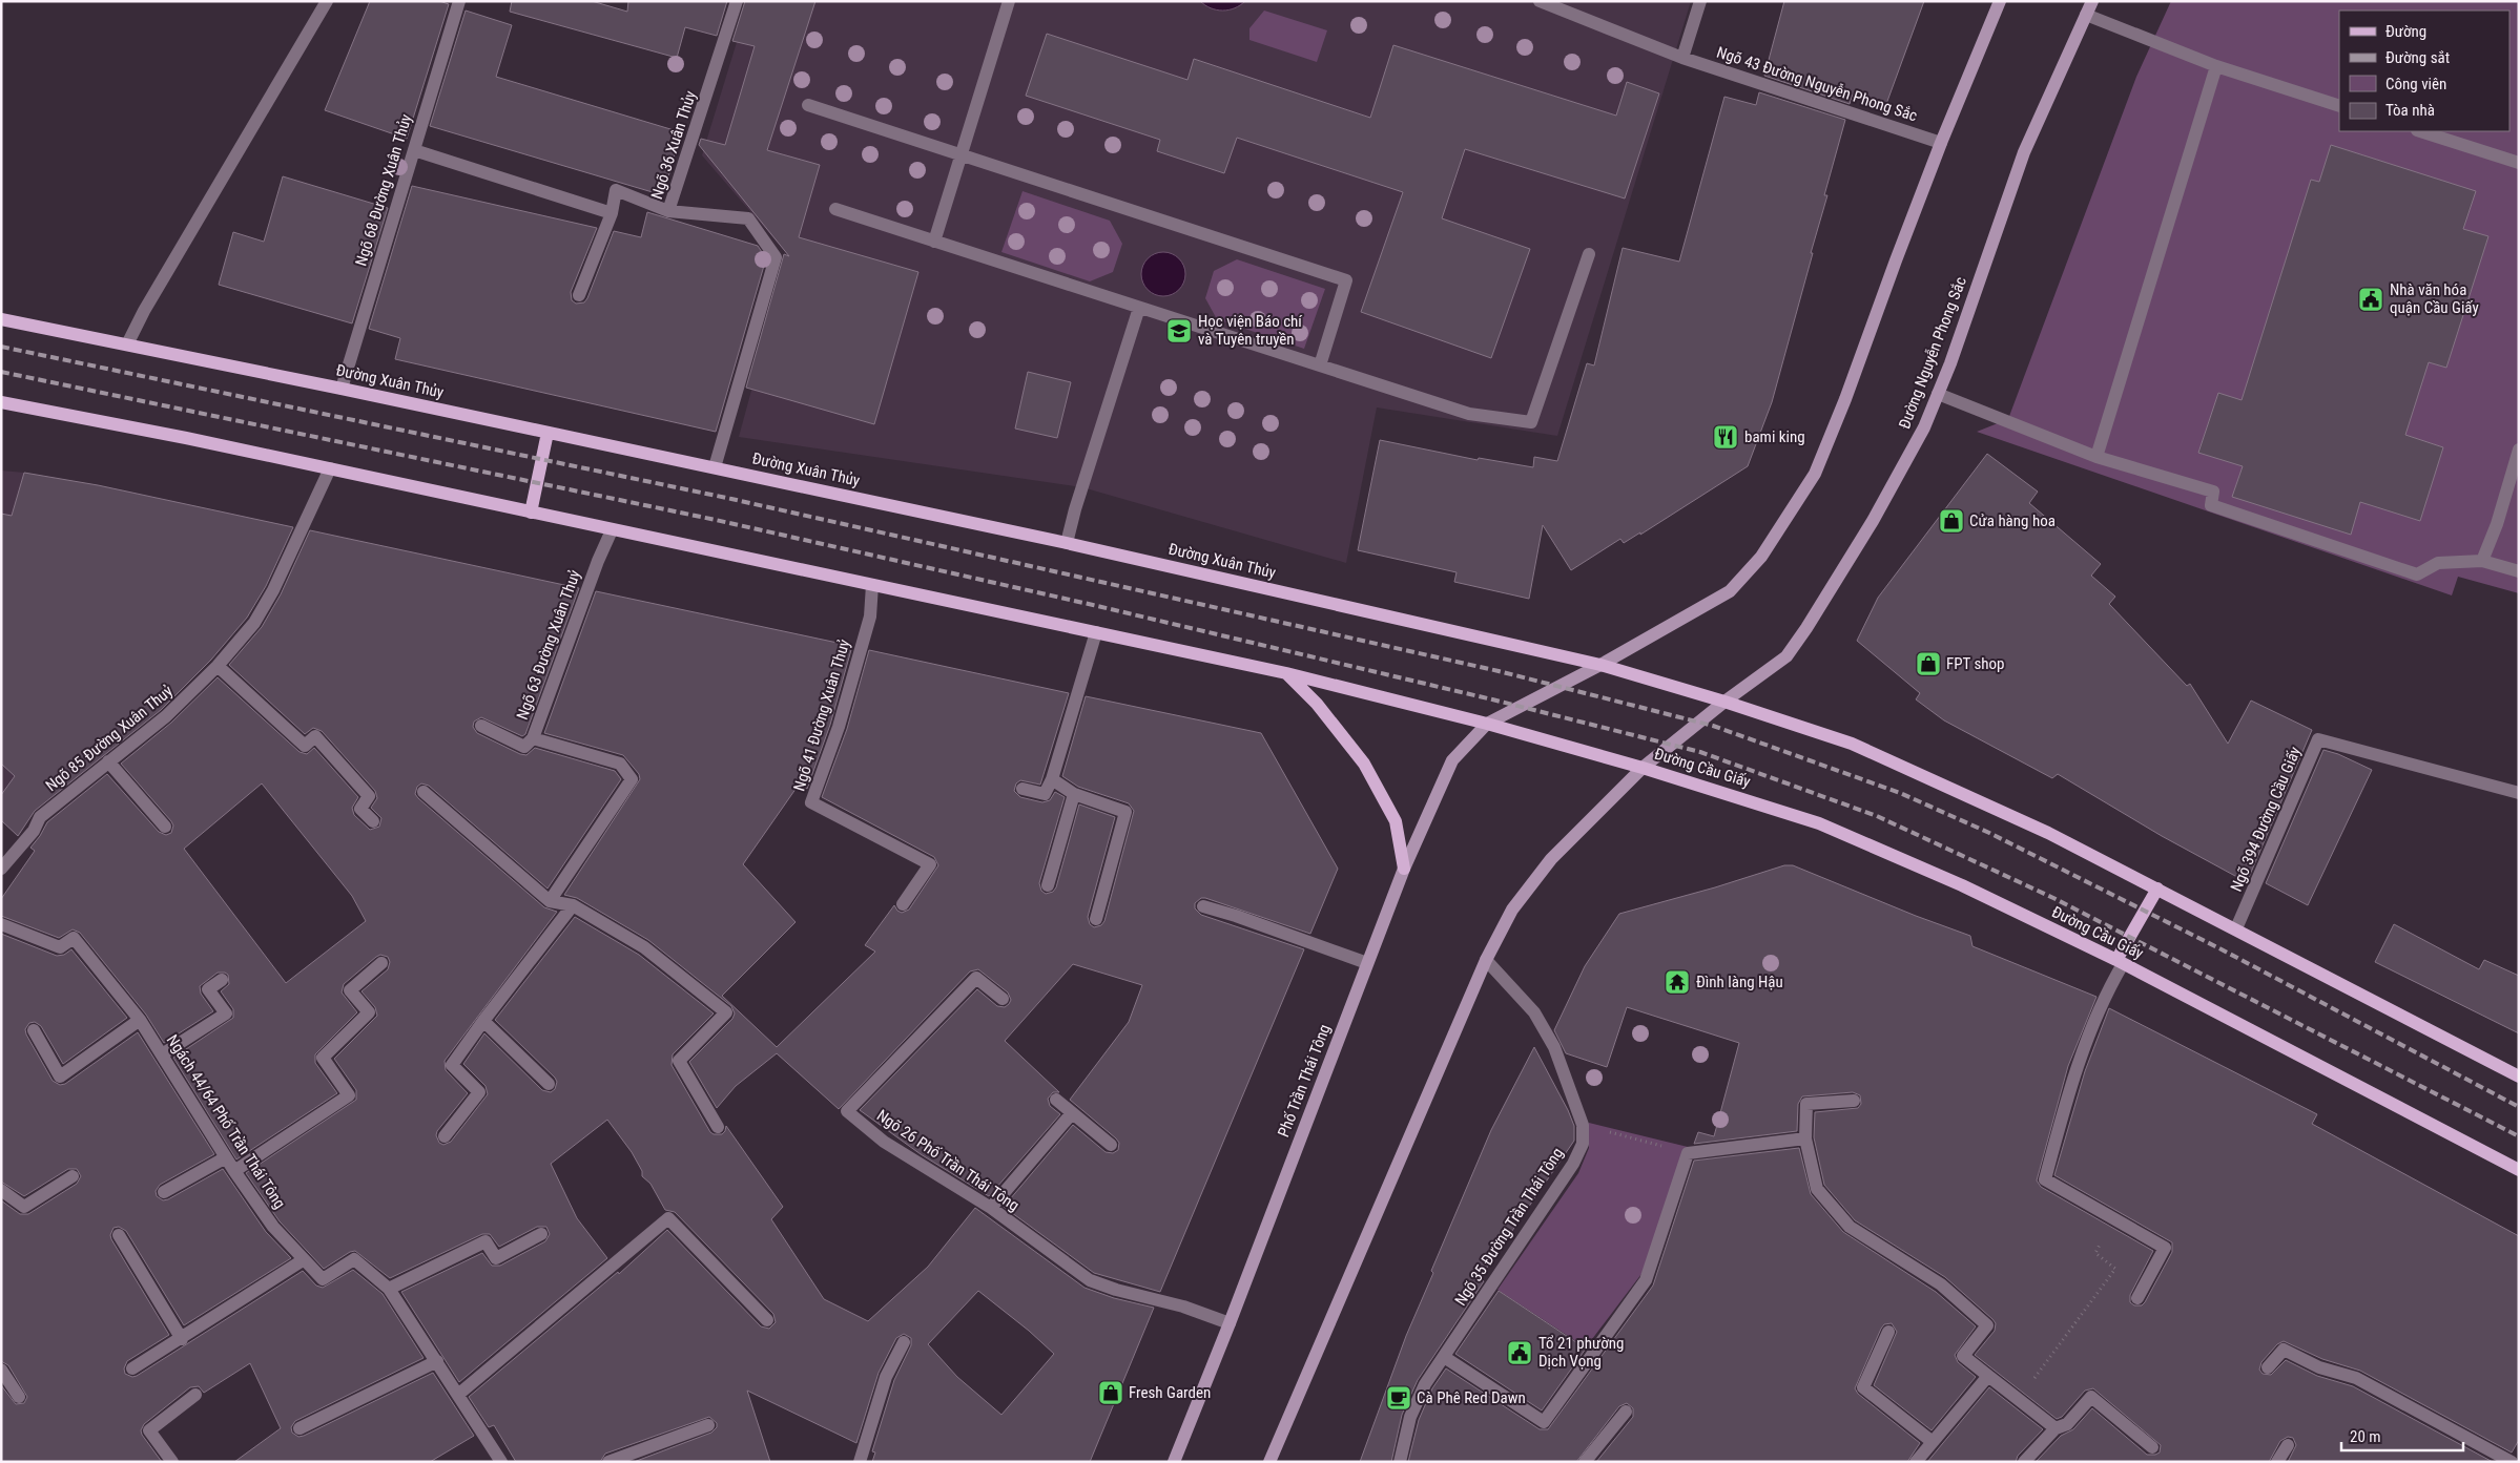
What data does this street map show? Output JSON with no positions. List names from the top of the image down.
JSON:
{
  "streets": {
    "main road": [
      "Đường Nguyễn Phong Sắc",
      "Đường Xuân Thủy",
      "Đường Cầu Giấy",
      "Phố Trần Thái Tông"
    ],
    "lane": [
      "Ngõ 43 Đường Nguyễn Phong Sắc",
      "Ngõ 36 Xuân Thủy",
      "Ngõ 68 Đường Xuân Thủy",
      "Ngõ 63 Đường Xuân Thuỷ",
      "Ngõ 41 Đường Xuân Thuỷ",
      "Ngõ 85 Đường Xuân Thuỷ",
      "Ngõ 394 Đường Cầu Giấy",
      "Ngách 44/64 Phố Trần Thái Tông",
      "Ngõ 26 Phố Trần Thái Tông",
      "Ngõ 35 Đường Trần Thái Tông"
    ]
  },
  "crossings": [
    ["Ngõ 36 Xuân Thủy", "Đường Xuân Thủy"],
    ["Ngõ 68 Đường Xuân Thủy", "Đường Xuân Thủy"],
    ["Đường Nguyễn Phong Sắc", "Đường Xuân Thủy"],
    ["Đường Nguyễn Phong Sắc", "Đường Cầu Giấy"],
    ["Đường Xuân Thủy", "Phố Trần Thái Tông"],
    ["Đường Cầu Giấy", "Phố Trần Thái Tông"],
    ["Phố Trần Thái Tông", "Ngõ 26 Phố Trần Thái Tông"]
  ],
  "places": {
    "public building": ["Nhà văn hóa quận Cầu Giấy", "Tổ 21 phường Dịch Vọng"],
    "school or university": ["Học viện Báo chí và Tuyên truyền"],
    "restaurant": ["bami king"],
    "shop": ["Cửa hàng hoa", "FPT shop", "Fresh Garden"],
    "temple": ["Đình làng Hậu"],
    "cafe": ["Cà Phê Red Dawn"]
  },
  "legend": [
    "Đường",
    "Đường sắt",
    "Công viên",
    "Tòa nhà"
  ],
  "scale_bar": "20 m"
}
